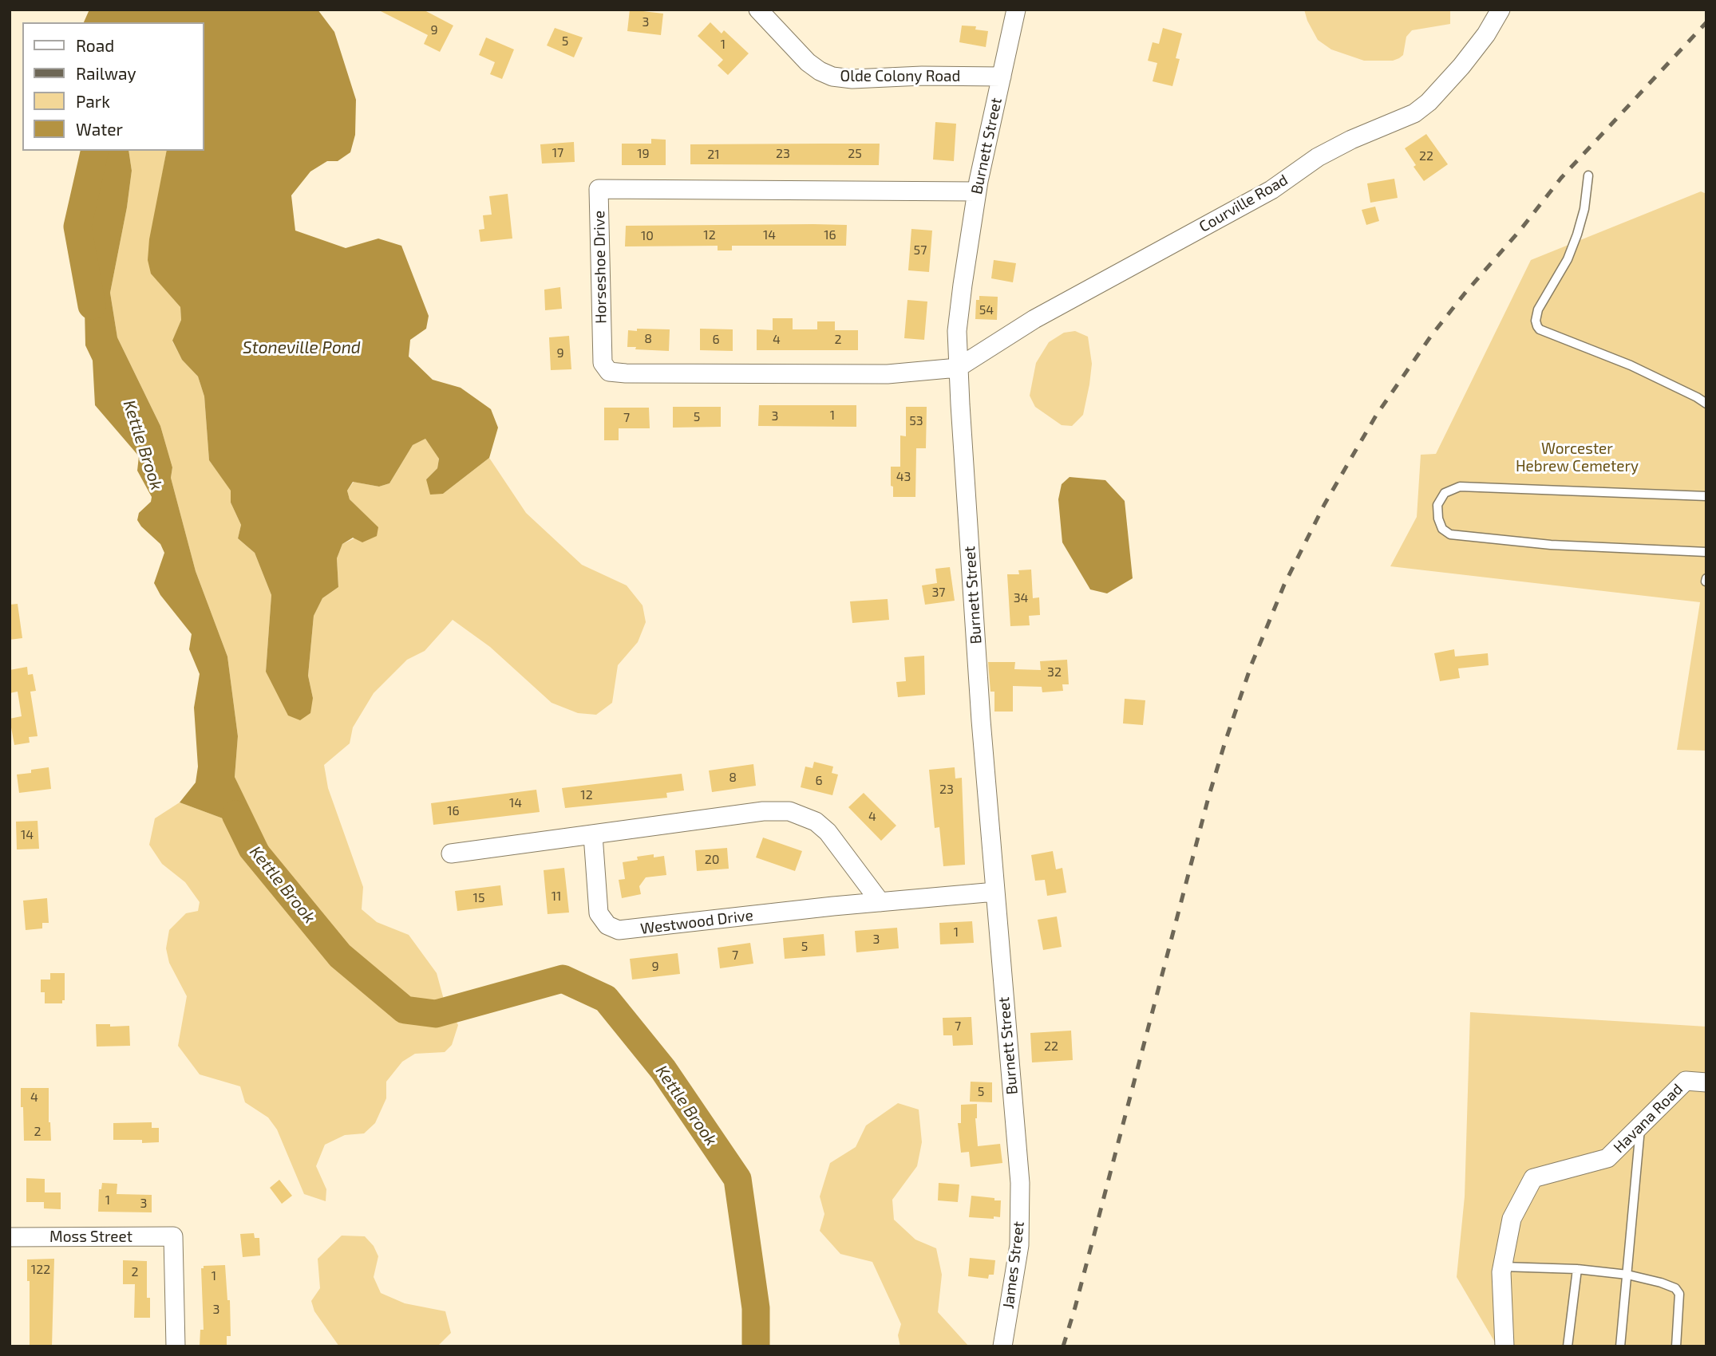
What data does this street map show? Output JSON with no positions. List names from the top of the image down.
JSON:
{
  "streets": {
    "street": [
      "Olde Colony Road",
      "Burnett Street",
      "Courville Road",
      "Horseshoe Drive",
      "Westwood Drive",
      "Havana Road",
      "Moss Street",
      "James Street"
    ]
  },
  "crossings": [
    ["Olde Colony Road", "Burnett Street"],
    ["Burnett Street", "Courville Road"],
    ["Burnett Street", "Horseshoe Drive"],
    ["Burnett Street", "Westwood Drive"],
    ["Burnett Street", "James Street"],
    ["Courville Road", "Horseshoe Drive"]
  ],
  "water": ["Stoneville Pond", "Kettle Brook"],
  "parks": ["Worcester Hebrew Cemetery"],
  "house_numbers": [
    "3",
    "9",
    "5",
    "1",
    "17",
    "19",
    "23",
    "25",
    "21",
    "22",
    "12",
    "14",
    "16",
    "10",
    "57",
    "54",
    "8",
    "6",
    "4",
    "2",
    "9",
    "1",
    "3",
    "5",
    "7",
    "53",
    "43",
    "37",
    "34",
    "32",
    "8",
    "6",
    "23",
    "12",
    "14",
    "16",
    "4",
    "14",
    "20",
    "11",
    "15",
    "1",
    "3",
    "5",
    "7",
    "9",
    "7",
    "22",
    "5",
    "4",
    "2",
    "1",
    "3",
    "122",
    "2",
    "1",
    "3"
  ],
  "legend": [
    "Road",
    "Railway",
    "Park",
    "Water"
  ]
}
